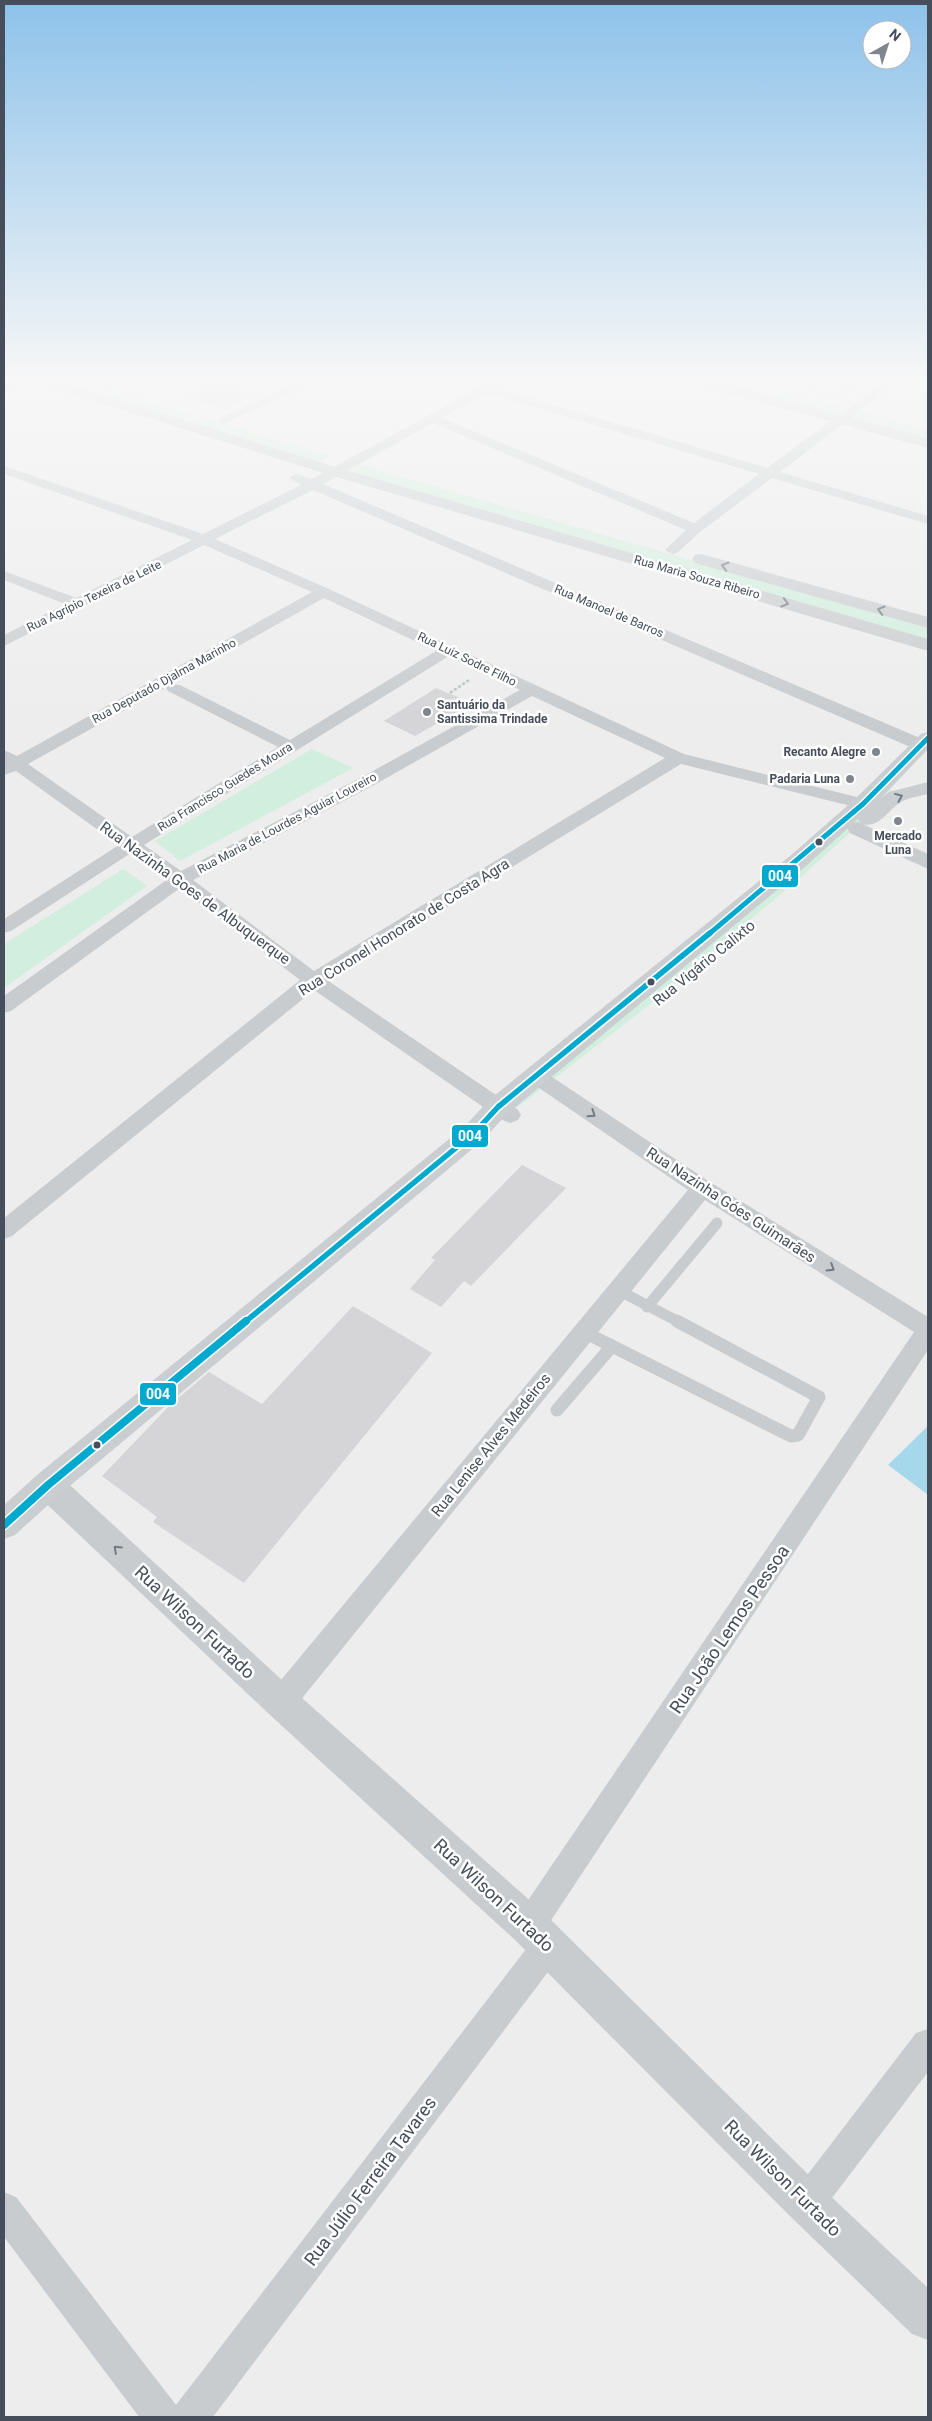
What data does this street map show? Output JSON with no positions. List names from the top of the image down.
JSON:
{
  "streets": {
    "main road": ["Rua Vigário Calixto"],
    "street": [
      "Rua Maria Souza Ribeiro",
      "Rua Agrípio Texeira de Leite",
      "Rua Manoel de Barros",
      "Rua Luiz Sodre Filho",
      "Rua Deputado Djalma Marinho",
      "Rua Francisco Guedes Moura",
      "Rua Maria de Lourdes Aguiar Loureiro",
      "Rua Nazinha Goes de Albuquerque",
      "Rua Coronel Honorato de Costa Agra",
      "Rua Nazinha Góes Guimarães",
      "Rua Lenise Alves Medeiros",
      "Rua Wilson Furtado",
      "Rua João Lemos Pessoa",
      "Rua Júlio Ferreira Tavares"
    ]
  },
  "crossings": [
    ["Rua Agrípio Texeira de Leite", "Rua Luiz Sodre Filho"],
    ["Rua Manoel de Barros", "Rua Vigário Calixto"],
    ["Rua Luiz Sodre Filho", "Rua Deputado Djalma Marinho"],
    ["Rua Luiz Sodre Filho", "Rua Francisco Guedes Moura"],
    ["Rua Luiz Sodre Filho", "Rua Maria de Lourdes Aguiar Loureiro"],
    ["Rua Luiz Sodre Filho", "Rua Coronel Honorato de Costa Agra"],
    ["Rua Luiz Sodre Filho", "Rua Vigário Calixto"],
    ["Rua Deputado Djalma Marinho", "Rua Nazinha Goes de Albuquerque"],
    ["Rua Francisco Guedes Moura", "Rua Nazinha Goes de Albuquerque"],
    ["Rua Maria de Lourdes Aguiar Loureiro", "Rua Nazinha Goes de Albuquerque"],
    ["Rua Nazinha Goes de Albuquerque", "Rua Coronel Honorato de Costa Agra"],
    ["Rua Nazinha Goes de Albuquerque", "Rua Vigário Calixto"],
    ["Rua Vigário Calixto", "Rua Nazinha Góes Guimarães"],
    ["Rua Vigário Calixto", "Rua Wilson Furtado"],
    ["Rua Nazinha Góes Guimarães", "Rua Lenise Alves Medeiros"],
    ["Rua Nazinha Góes Guimarães", "Rua João Lemos Pessoa"],
    ["Rua Lenise Alves Medeiros", "Rua Wilson Furtado"],
    ["Rua Wilson Furtado", "Rua João Lemos Pessoa"],
    ["Rua Wilson Furtado", "Rua Júlio Ferreira Tavares"],
    ["Rua João Lemos Pessoa", "Rua Júlio Ferreira Tavares"]
  ],
  "one_way": ["Rua Nazinha Góes Guimarães"],
  "places": [
    "Santuário da Santissima Trindade",
    "Recanto Alegre",
    "Padaria Luna",
    "Mercado Luna"
  ],
  "lines": ["transit line 004"],
  "north": "top right"
}
